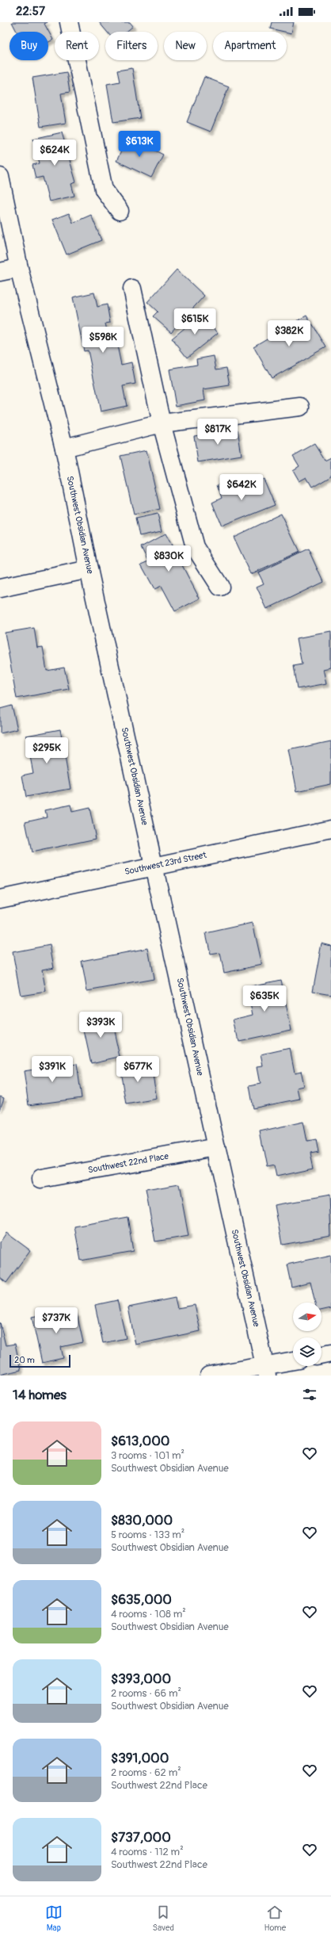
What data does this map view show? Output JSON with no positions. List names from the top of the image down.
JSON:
{
  "streets": {
    "street": ["Southwest Obsidian Avenue", "Southwest 23rd Street", "Southwest 22nd Place"]
  },
  "crossings": [
    ["Southwest Obsidian Avenue", "Southwest 23rd Street"],
    ["Southwest Obsidian Avenue", "Southwest 22nd Place"]
  ],
  "scale_bar": "20 m",
  "north": "right",
  "page": {
    "status": "22:57",
    "chip": [
      "Buy",
      "Rent",
      "Filters",
      "New",
      "Apartment"
    ],
    "price": [
      "$613K",
      "$624K",
      "$615K",
      "$382K",
      "$598K",
      "$817K",
      "$642K",
      "$830K",
      "$295K",
      "$635K",
      "$393K",
      "$391K",
      "$677K",
      "$737K"
    ],
    "scale": "20 m",
    "heading": "14 homes",
    "list": [
      {
        "name": "$613,000",
        "note": "3 rooms · 101 m² · Southwest Obsidian Avenue"
      },
      {
        "name": "$830,000",
        "note": "5 rooms · 133 m² · Southwest Obsidian Avenue"
      },
      {
        "name": "$635,000",
        "note": "4 rooms · 108 m² · Southwest Obsidian Avenue"
      },
      {
        "name": "$393,000",
        "note": "2 rooms · 66 m² · Southwest Obsidian Avenue"
      },
      {
        "name": "$391,000",
        "note": "2 rooms · 62 m² · Southwest 22nd Place"
      },
      {
        "name": "$737,000",
        "note": "4 rooms · 112 m² · Southwest 22nd Place"
      }
    ],
    "tabs": ["Map", "Saved", "Home"]
  }
}
